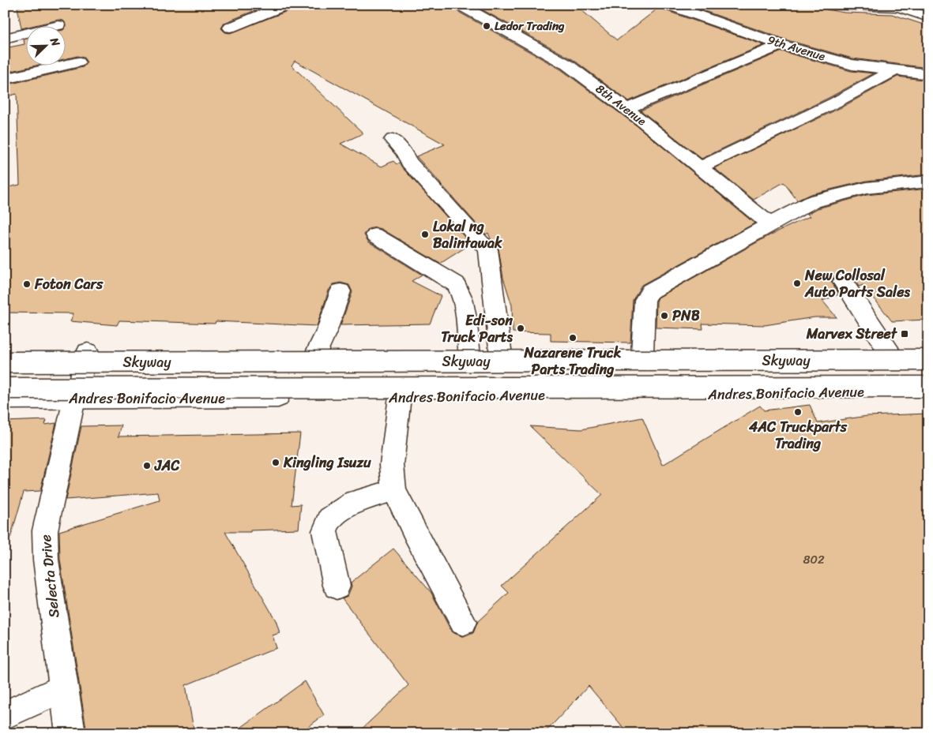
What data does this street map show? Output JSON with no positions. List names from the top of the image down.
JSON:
{
  "streets": {
    "main road": [
      "9th Avenue",
      "8th Avenue",
      "Skyway",
      "Andres Bonifacio Avenue",
      "Selecta Drive"
    ]
  },
  "crossings": [
    ["Andres Bonifacio Avenue", "Selecta Drive"]
  ],
  "places": {
    "other": [
      "Ledor Trading",
      "Lokal ng Balintawak",
      "New Collosal Auto Parts Sales",
      "Foton Cars",
      "PNB",
      "Edi-son Truck Parts",
      "Nazarene Truck Parts Trading",
      "4AC Truckparts Trading",
      "Kingling Isuzu",
      "JAC"
    ],
    "transit": ["Marvex Street"]
  },
  "house_numbers": ["802"],
  "north": "top right"
}
